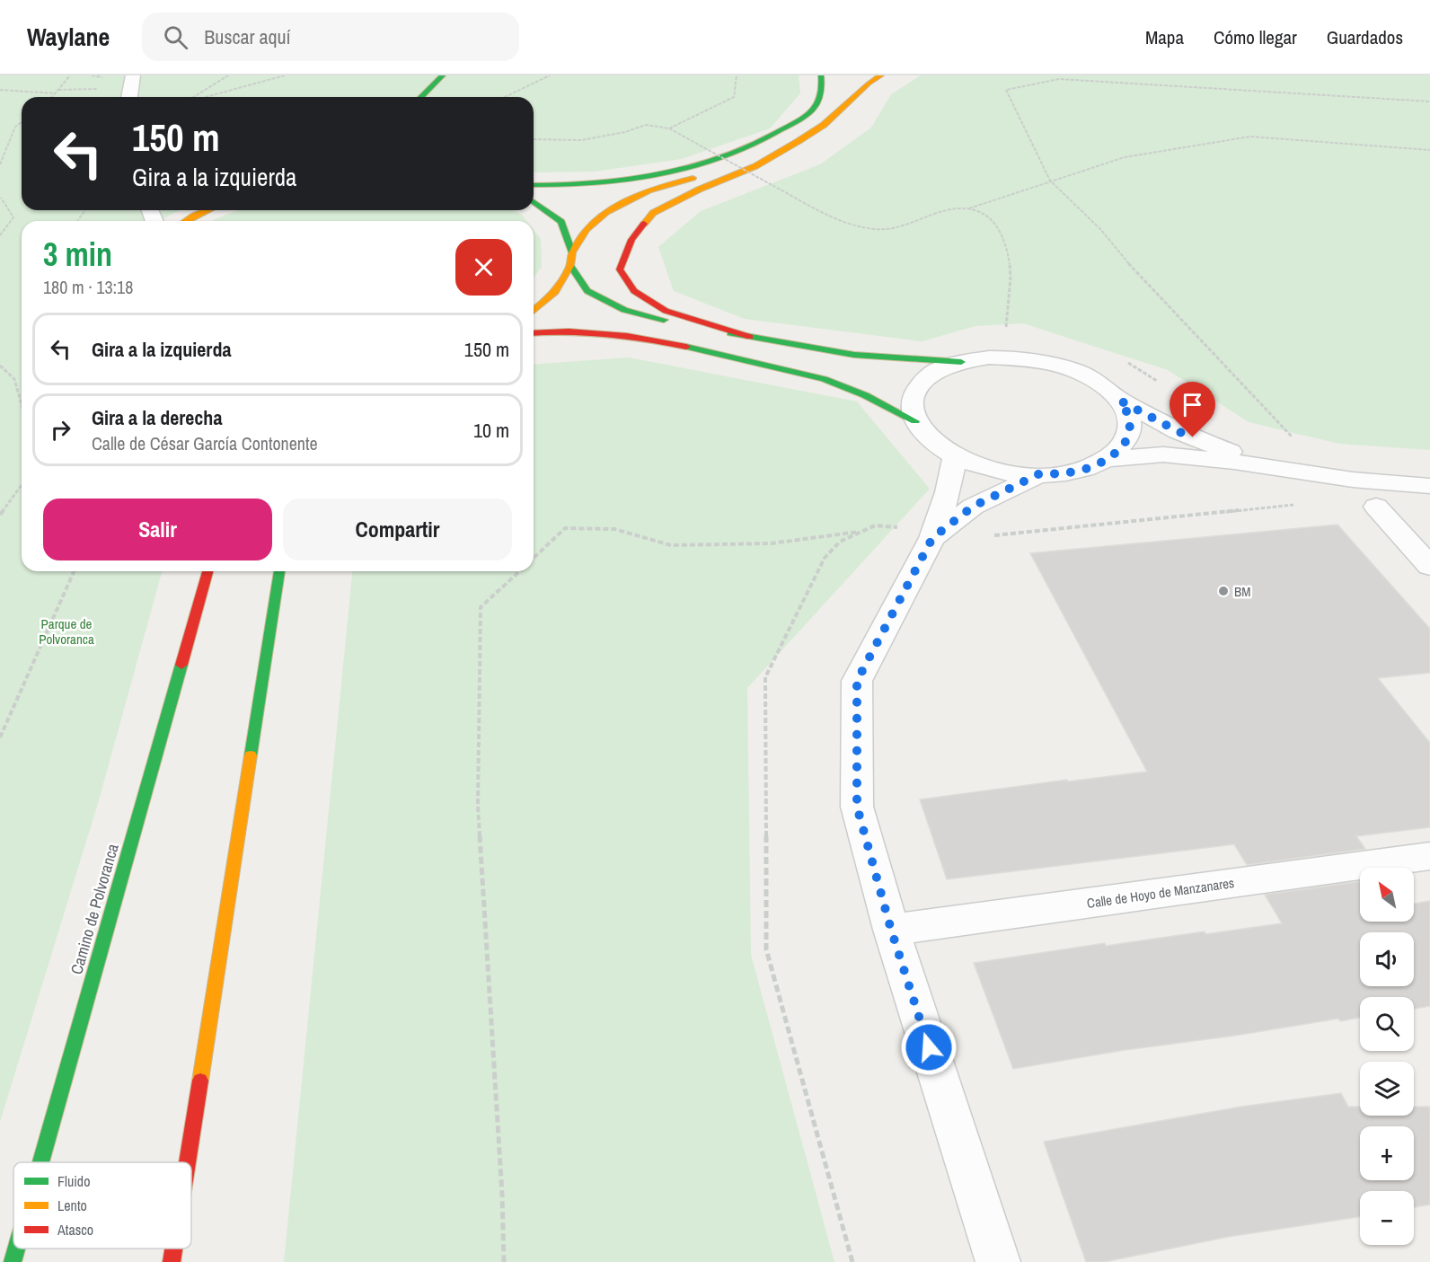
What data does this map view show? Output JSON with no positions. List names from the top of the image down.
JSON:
{
  "streets": {
    "highway": ["Camino de Polvoranca"],
    "street": ["Calle de Hoyo de Manzanares"]
  },
  "parks": ["Parque de Polvoranca"],
  "places": ["BM"],
  "legend": ["Fluido", "Lento", "Atasco"],
  "north": "top left",
  "page": {
    "header": "Waylane",
    "search": "Buscar aquí",
    "nav": ["Mapa", "Cómo llegar", "Guardados"],
    "turn": ["150 m", "Gira a la izquierda"],
    "heading": ["3 min", "180 m · 13:18"],
    "list": [
      {
        "name": "Gira a la izquierda",
        "value": "150 m"
      },
      {
        "name": "Gira a la derecha",
        "note": "Calle de César García Contonente",
        "value": "10 m"
      }
    ],
    "buttons": ["Salir", "Compartir"],
    "map_buttons": ["+", "−"]
  }
}
